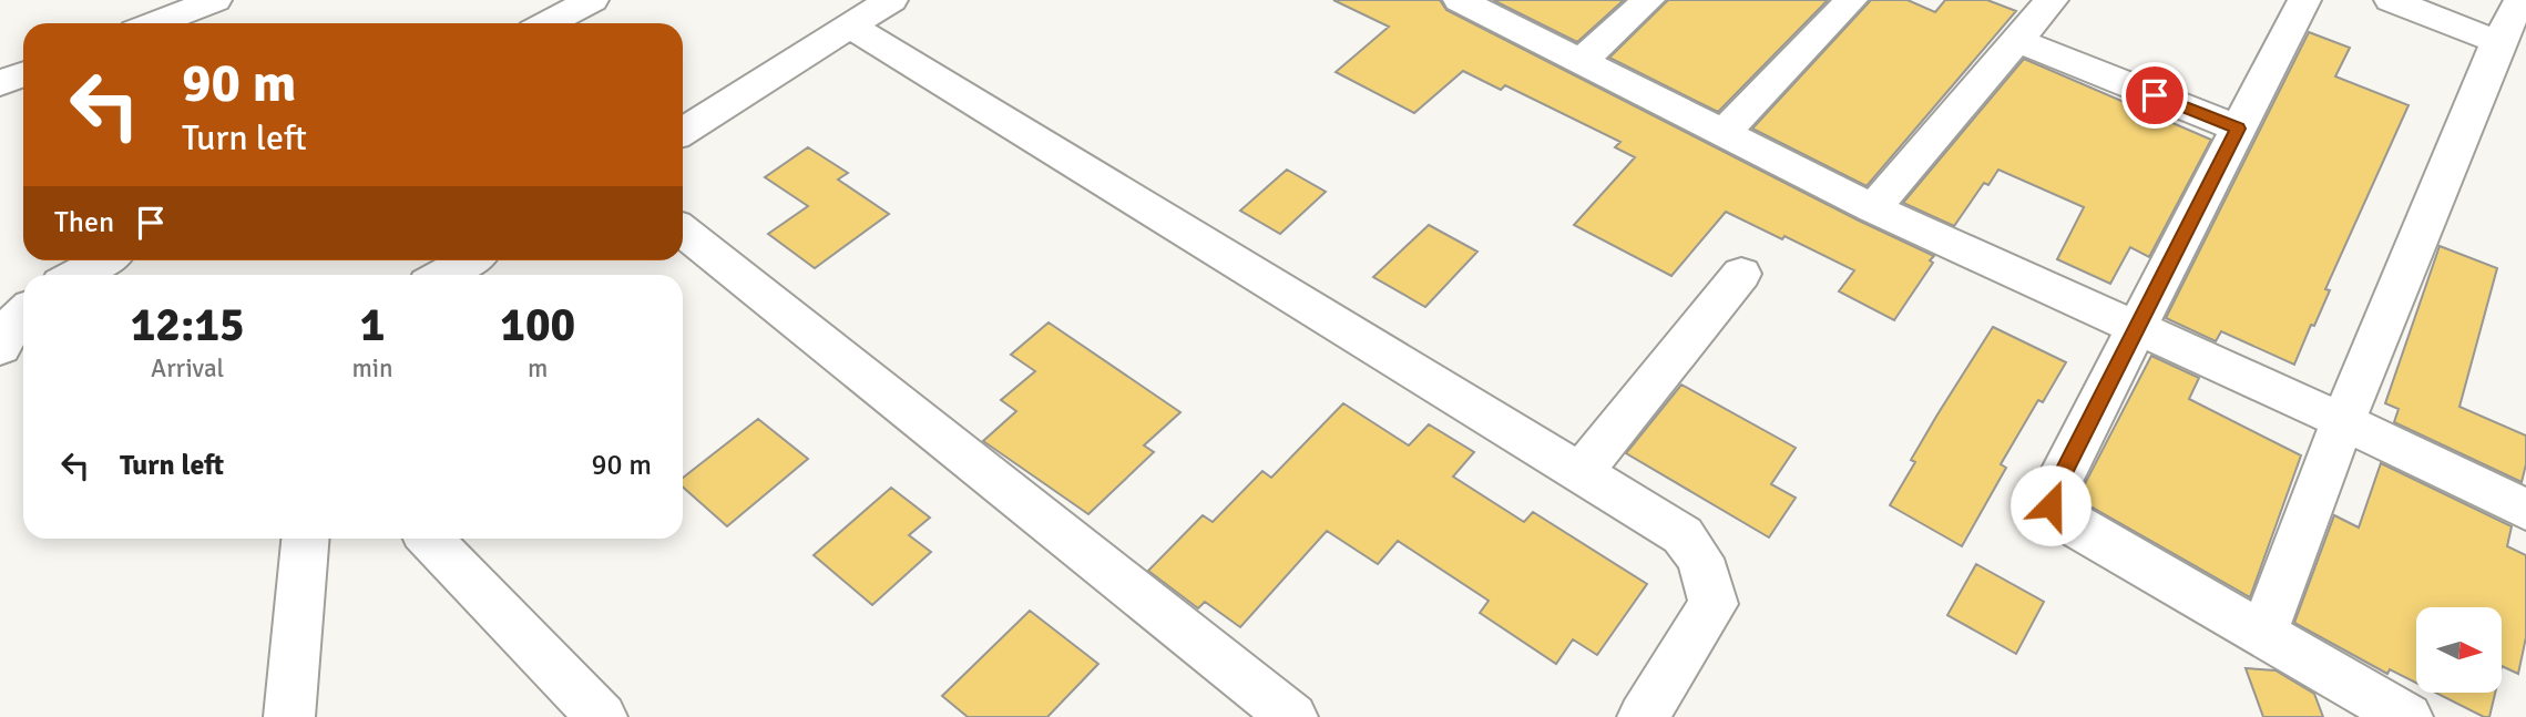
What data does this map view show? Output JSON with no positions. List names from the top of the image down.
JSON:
{
  "north": "right",
  "page": {
    "turn": ["90 m", "Turn left"],
    "then": "Then",
    "eta": [
      "12:15",
      "Arrival",
      "1",
      "min",
      "100",
      "m"
    ],
    "list": [
      {
        "name": "Turn left",
        "value": "90 m"
      }
    ]
  }
}
